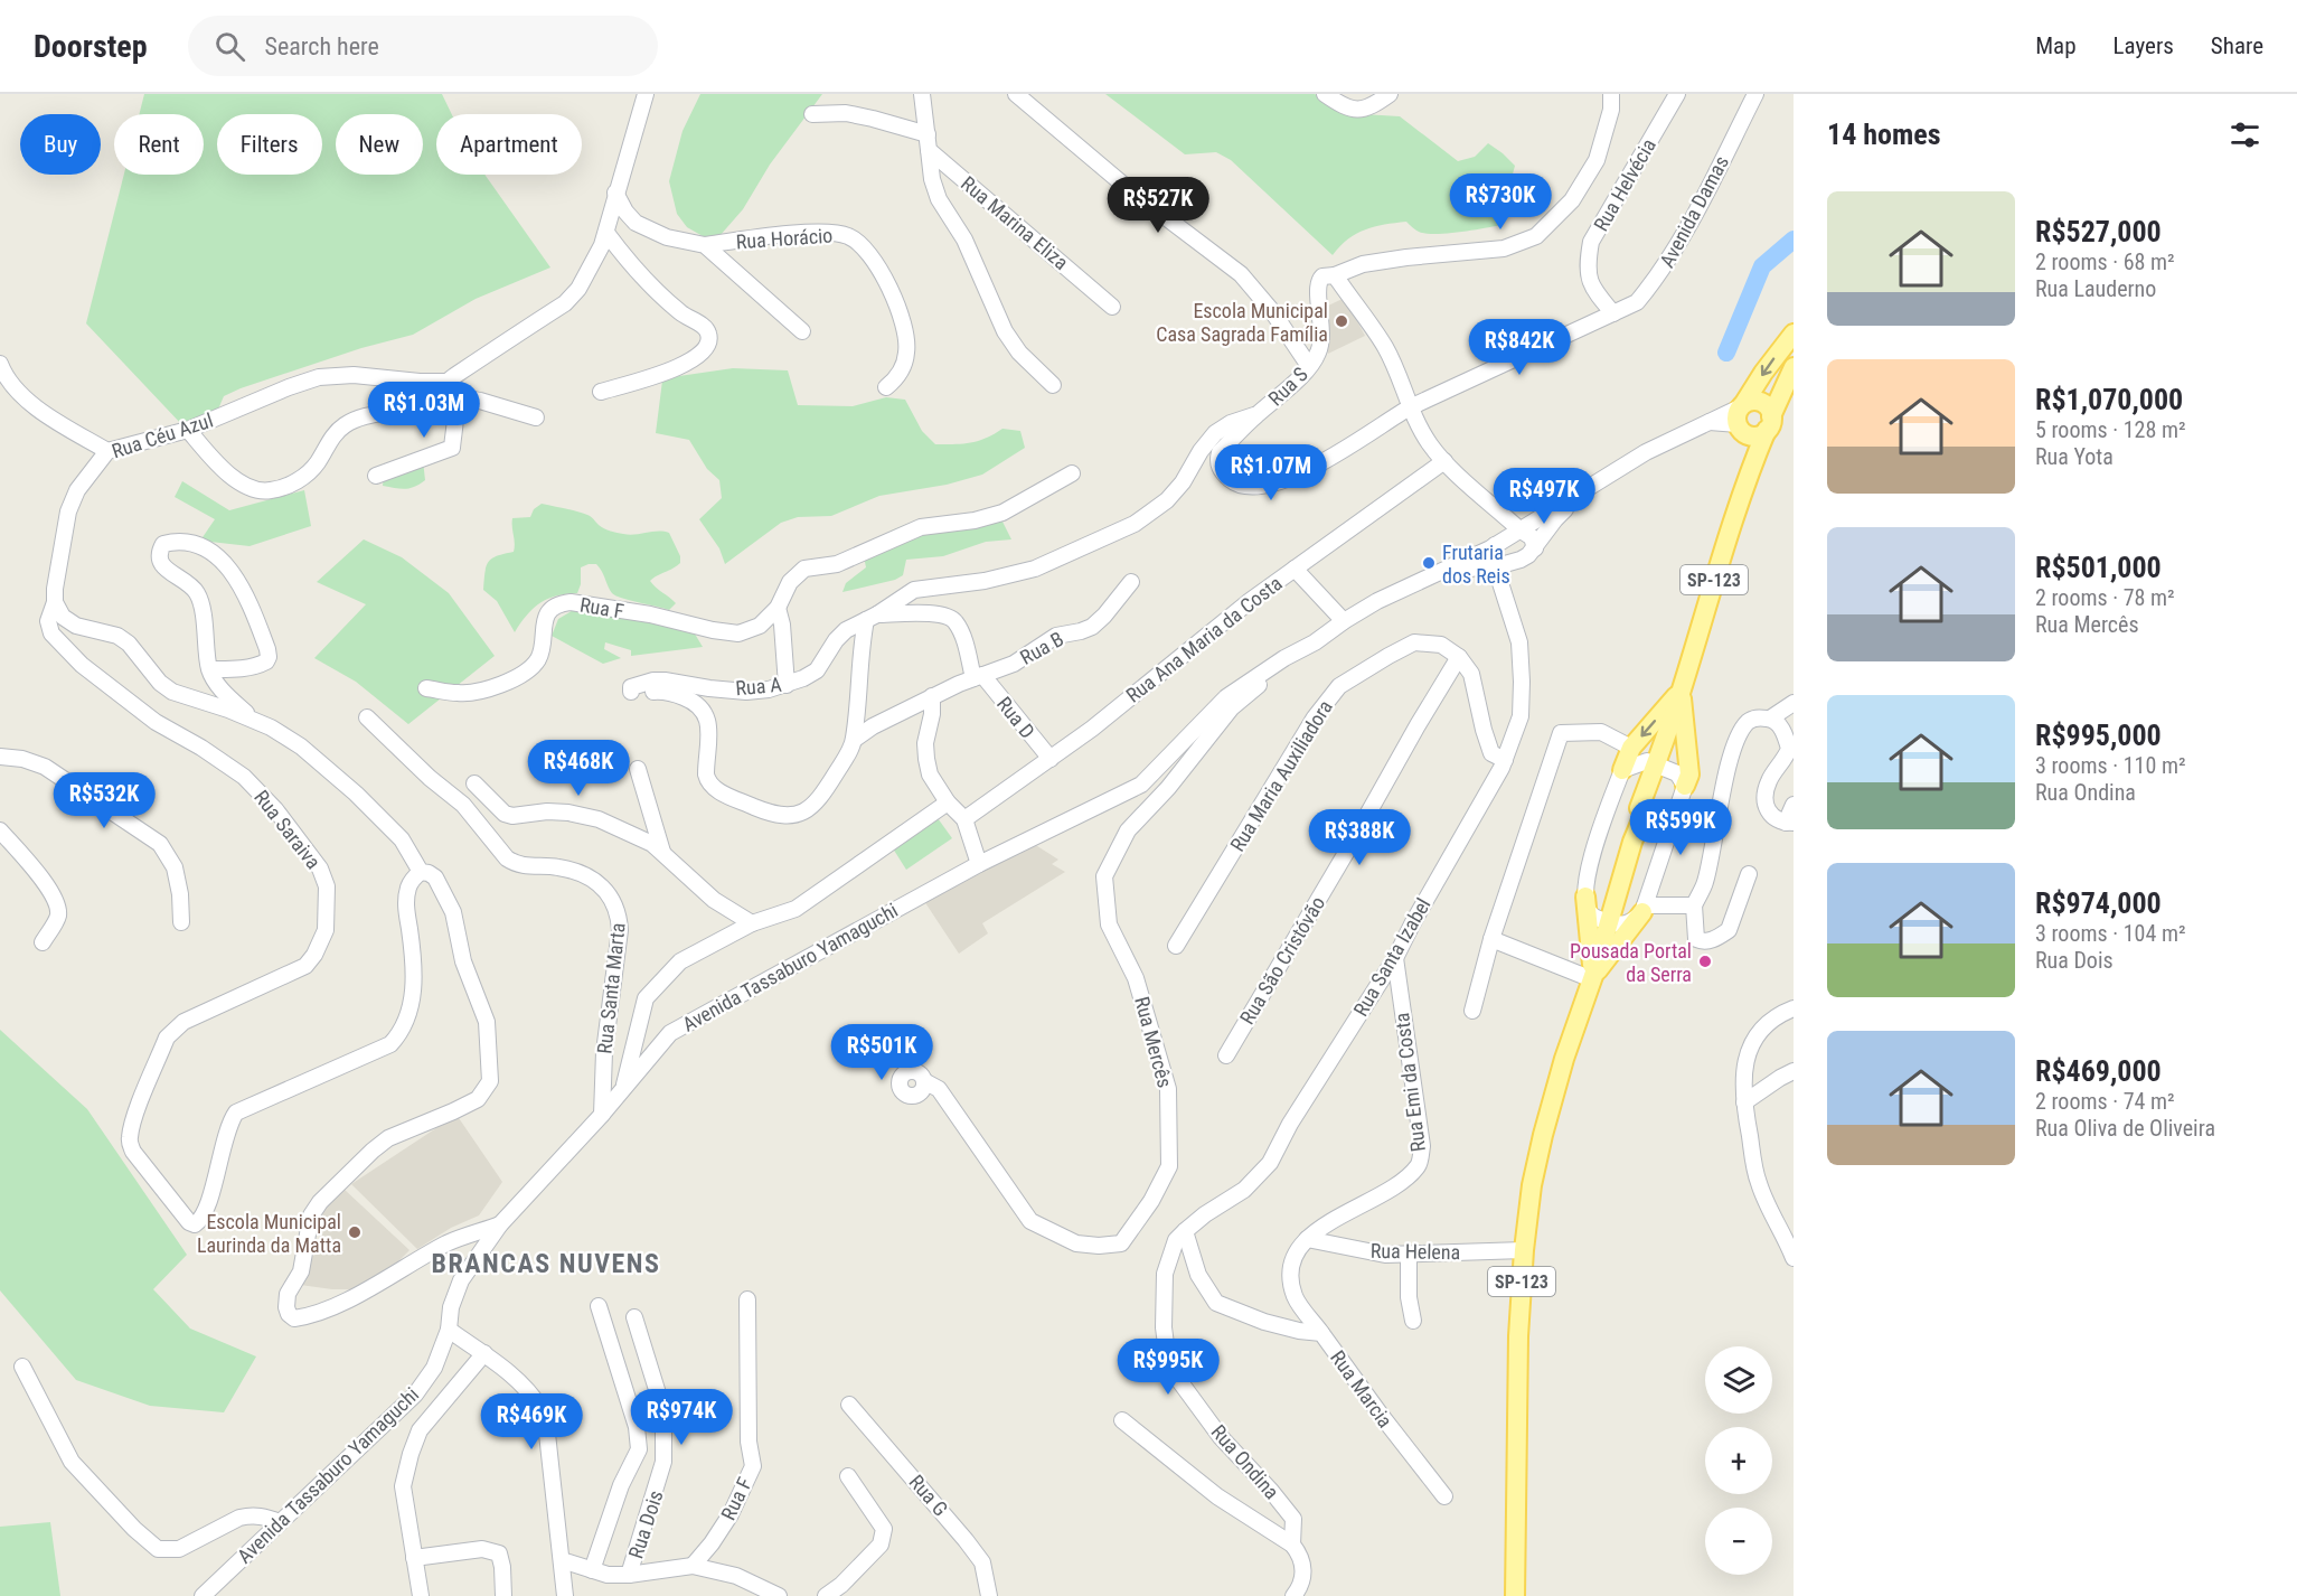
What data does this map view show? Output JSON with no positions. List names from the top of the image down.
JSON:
{
  "streets": {
    "main road": ["SP-123"],
    "street": [
      "Rua Helvécia",
      "Avenida Damas",
      "Rua Marina Eliza",
      "Rua Horácio",
      "Rua S",
      "Rua Céu Azul",
      "Rua F",
      "Rua Ana Maria da Costa",
      "Rua B",
      "Rua A",
      "Rua D",
      "Rua Maria Auxiliadora",
      "Rua Saraiva",
      "Rua Santa Izabel",
      "Rua São Cristóvão",
      "Avenida Tassaburo Yamaguchi",
      "Rua Santa Marta",
      "Rua Mercês",
      "Rua Emi da Costa",
      "Rua Helena",
      "Rua Marcia",
      "Rua Ondina",
      "Rua G",
      "Rua Dois"
    ]
  },
  "crossings": [
    ["Rua Helvécia", "Avenida Damas"],
    ["Avenida Damas", "Rua S"],
    ["Avenida Damas", "Rua A"],
    ["Rua S", "Rua A"],
    ["Rua Céu Azul", "Rua Saraiva"],
    ["SP-123", "Rua Helena"],
    ["Rua Ana Maria da Costa", "Rua D"],
    ["Rua B", "Rua A"],
    ["Rua B", "Rua D"],
    ["Rua A", "Rua D"],
    ["Rua Maria Auxiliadora", "Rua São Cristóvão"],
    ["Rua Santa Izabel", "Rua Emi da Costa"],
    ["Rua Santa Izabel", "Rua Marcia"],
    ["Rua Santa Izabel", "Rua Ondina"],
    ["Avenida Tassaburo Yamaguchi", "Rua Santa Marta"],
    ["Avenida Tassaburo Yamaguchi", "Rua Mercês"],
    ["Rua Emi da Costa", "Rua Helena"],
    ["Rua Emi da Costa", "Rua Marcia"],
    ["Rua Marcia", "Rua Ondina"]
  ],
  "districts": ["BRANCAS NUVENS"],
  "places": [
    "Escola Municipal Casa Sagrada Família",
    "Frutaria dos Reis",
    "Pousada Portal da Serra",
    "Escola Municipal Laurinda da Matta"
  ],
  "page": {
    "header": "Doorstep",
    "search": "Search here",
    "nav": ["Map", "Layers", "Share"],
    "heading": "14 homes",
    "chip": [
      "Buy",
      "Rent",
      "Filters",
      "New",
      "Apartment"
    ],
    "price": [
      "R$730K",
      "R$527K",
      "R$842K",
      "R$1.03M",
      "R$1.07M",
      "R$497K",
      "R$468K",
      "R$532K",
      "R$599K",
      "R$388K",
      "R$501K",
      "R$995K",
      "R$974K",
      "R$469K"
    ],
    "list": [
      {
        "name": "R$527,000",
        "note": "2 rooms · 68 m² · Rua Lauderno"
      },
      {
        "name": "R$1,070,000",
        "note": "5 rooms · 128 m² · Rua Yota"
      },
      {
        "name": "R$501,000",
        "note": "2 rooms · 78 m² · Rua Mercês"
      },
      {
        "name": "R$995,000",
        "note": "3 rooms · 110 m² · Rua Ondina"
      },
      {
        "name": "R$974,000",
        "note": "3 rooms · 104 m² · Rua Dois"
      },
      {
        "name": "R$469,000",
        "note": "2 rooms · 74 m² · Rua Oliva de Oliveira"
      }
    ],
    "map_buttons": ["+", "−"]
  }
}
